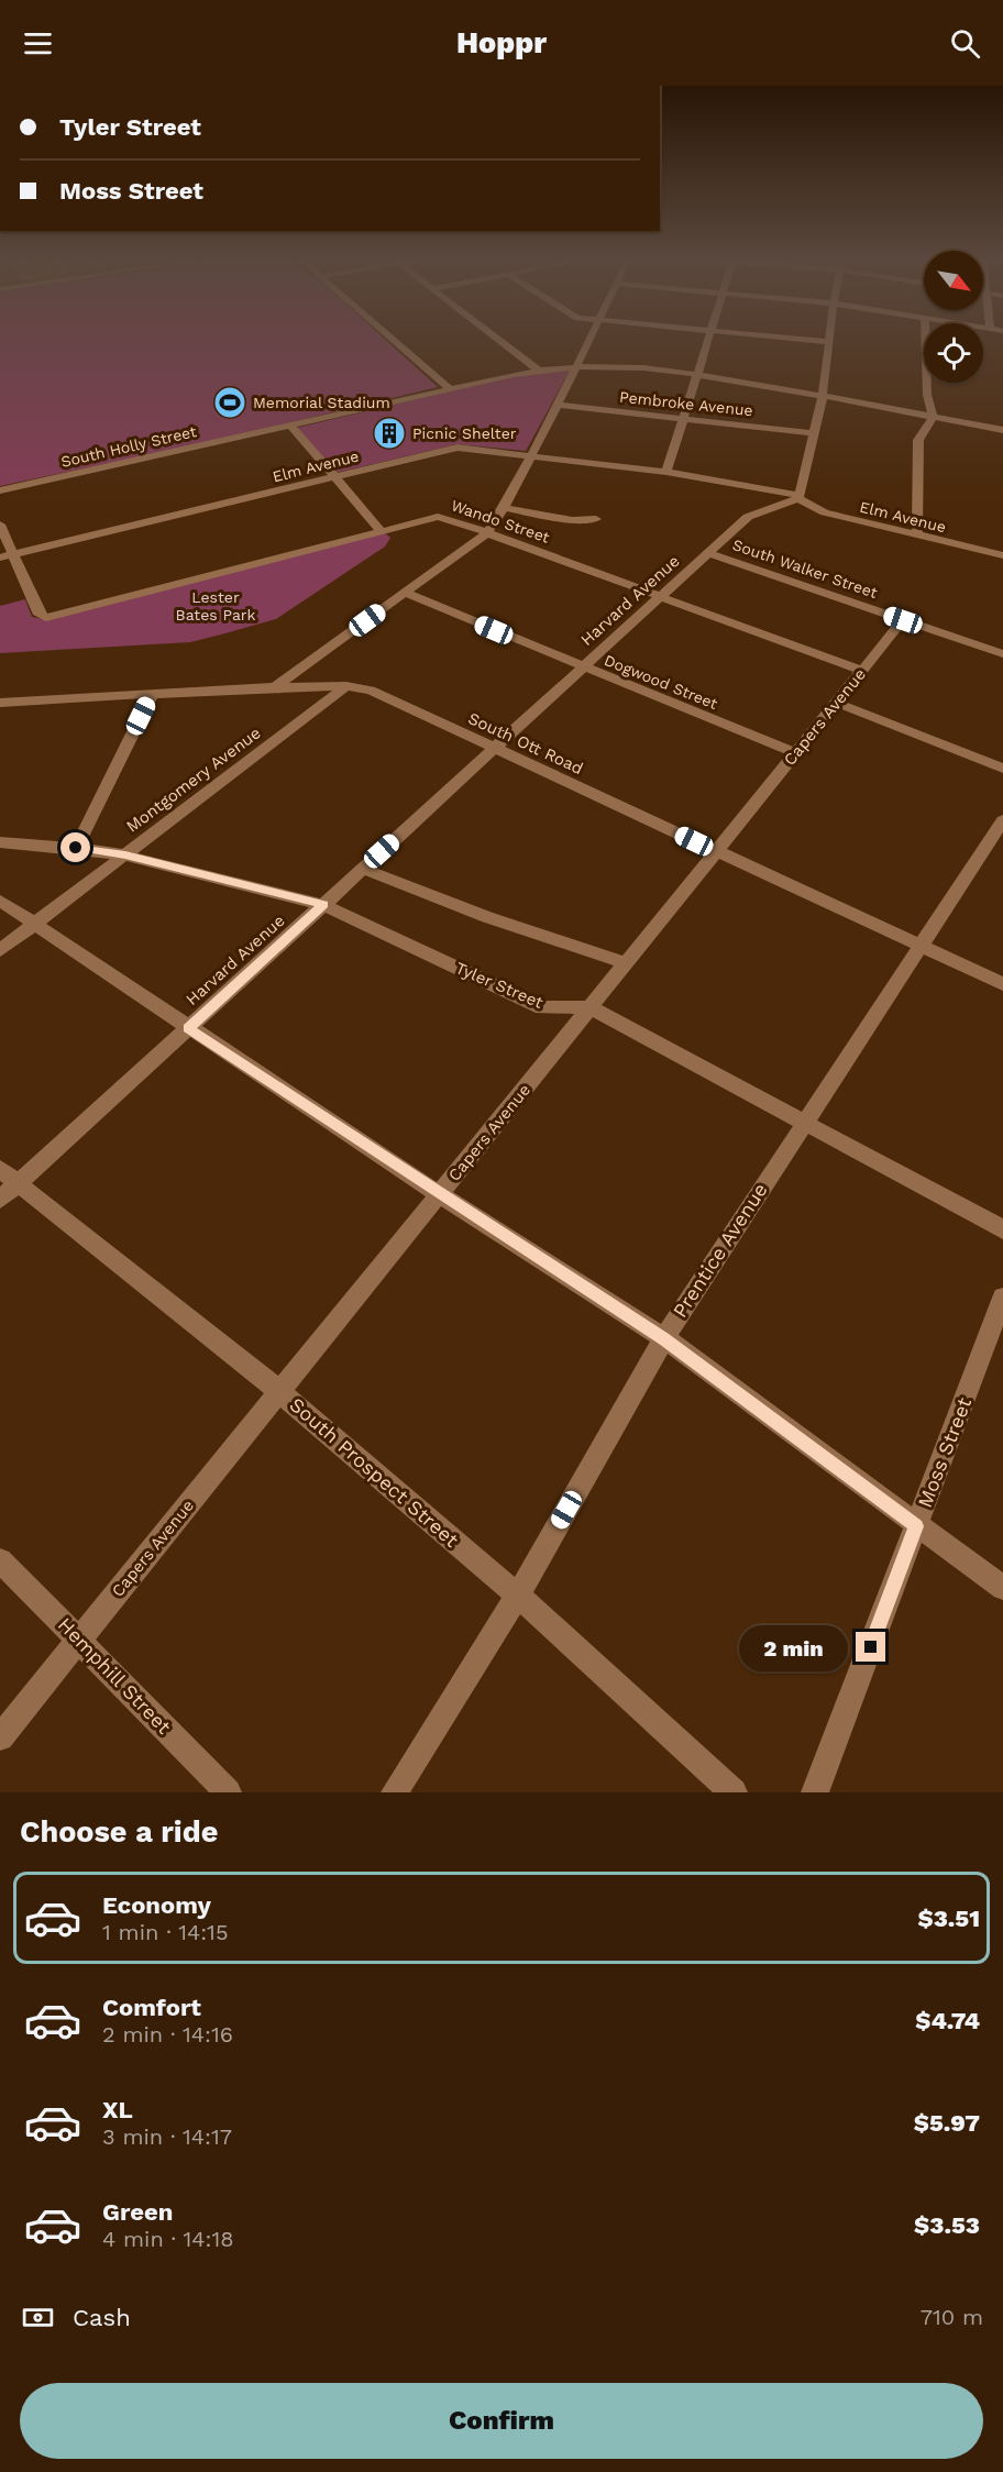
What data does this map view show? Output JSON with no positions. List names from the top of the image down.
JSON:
{
  "streets": {
    "street": [
      "Pembroke Avenue",
      "South Holly Street",
      "Elm Avenue",
      "Wando Street",
      "South Walker Street",
      "Harvard Avenue",
      "Dogwood Street",
      "Capers Avenue",
      "South Ott Road",
      "Montgomery Avenue",
      "Tyler Street",
      "Prentice Avenue",
      "Moss Street",
      "South Prospect Street",
      "Hemphill Street"
    ]
  },
  "crossings": [
    ["Elm Avenue", "Wando Street"],
    ["Elm Avenue", "Harvard Avenue"],
    ["Wando Street", "Harvard Avenue"],
    ["Wando Street", "Capers Avenue"],
    ["South Walker Street", "Harvard Avenue"],
    ["South Walker Street", "Capers Avenue"],
    ["Harvard Avenue", "Dogwood Street"],
    ["Harvard Avenue", "South Ott Road"],
    ["Harvard Avenue", "Tyler Street"],
    ["Harvard Avenue", "South Prospect Street"],
    ["Dogwood Street", "Capers Avenue"],
    ["Capers Avenue", "South Ott Road"],
    ["Capers Avenue", "Tyler Street"],
    ["Capers Avenue", "South Prospect Street"],
    ["Capers Avenue", "Hemphill Street"],
    ["South Ott Road", "Montgomery Avenue"],
    ["South Ott Road", "Prentice Avenue"],
    ["Montgomery Avenue", "Tyler Street"],
    ["Tyler Street", "Prentice Avenue"],
    ["Prentice Avenue", "South Prospect Street"]
  ],
  "parks": ["Lester Bates Park"],
  "places": {
    "sports": ["Memorial Stadium"],
    "building": ["Picnic Shelter"]
  },
  "north": "bottom right",
  "page": {
    "header": "Hoppr",
    "banner": ["Tyler Street", "Moss Street"],
    "bubble": "2 min",
    "heading": "Choose a ride",
    "list": [
      {
        "name": "Economy",
        "note": "1 min · 14:15",
        "value": "$3.51"
      },
      {
        "name": "Comfort",
        "note": "2 min · 14:16",
        "value": "$4.74"
      },
      {
        "name": "XL",
        "note": "3 min · 14:17",
        "value": "$5.97"
      },
      {
        "name": "Green",
        "note": "4 min · 14:18",
        "value": "$3.53"
      }
    ],
    "pay": ["Cash", "710 m"],
    "buttons": "Confirm"
  }
}
